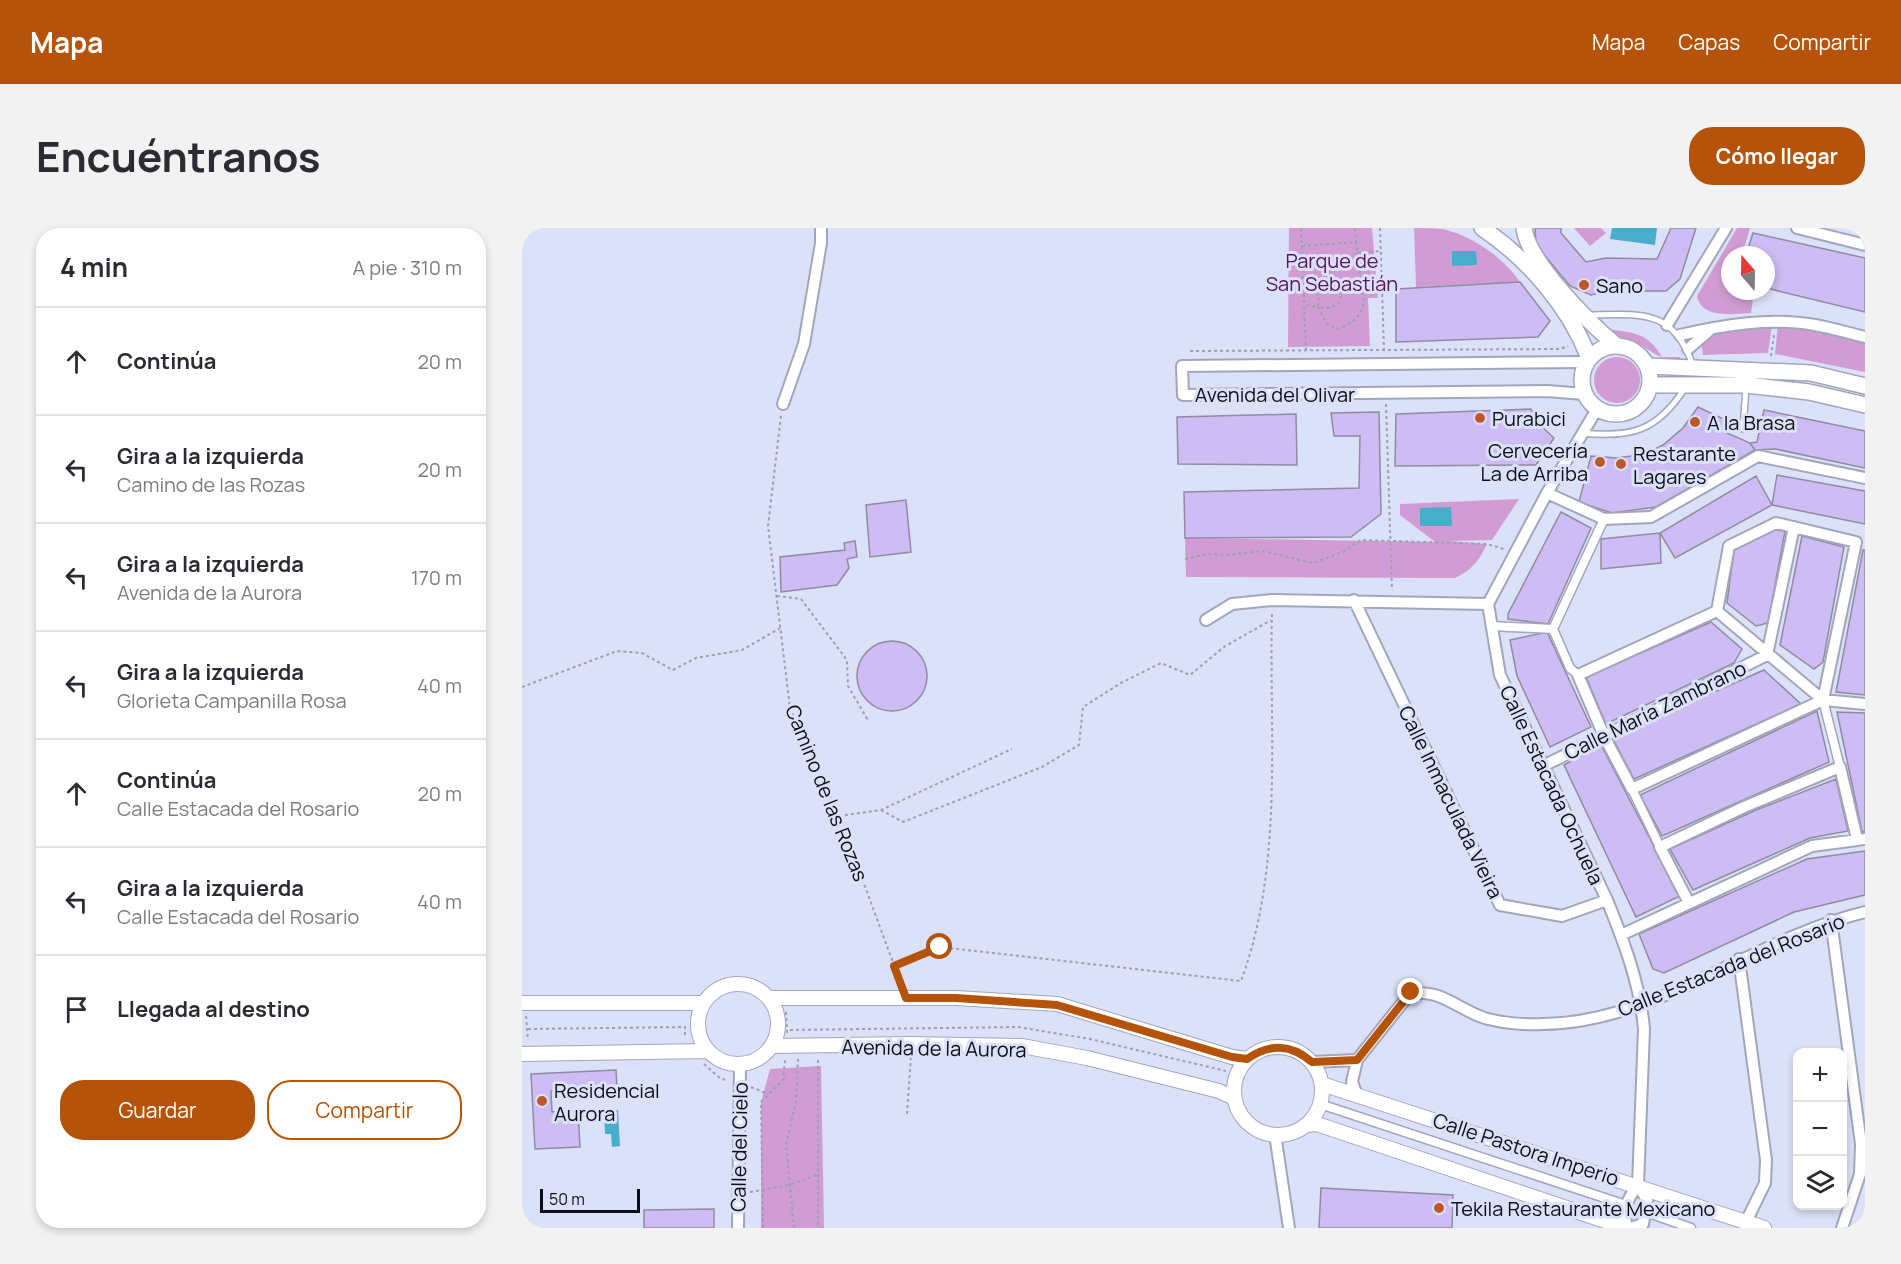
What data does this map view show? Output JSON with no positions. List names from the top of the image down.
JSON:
{
  "streets": {
    "street": [
      "Avenida del Olivar",
      "Calle María Zambrano",
      "Calle Estacada Ochuela",
      "Calle Inmaculada Vieira",
      "Calle Estacada del Rosario",
      "Avenida de la Aurora",
      "Calle del Cielo",
      "Calle Pastora Imperio"
    ],
    "path": ["Camino de las Rozas"]
  },
  "crossings": [
    ["Calle María Zambrano", "Calle Estacada Ochuela"],
    ["Calle Estacada Ochuela", "Calle Inmaculada Vieira"],
    ["Calle Estacada Ochuela", "Calle Estacada del Rosario"],
    ["Calle Estacada Ochuela", "Calle Pastora Imperio"],
    ["Avenida de la Aurora", "Calle del Cielo"],
    ["Avenida de la Aurora", "Calle Pastora Imperio"]
  ],
  "parks": ["Parque de San Sebastián"],
  "places": [
    "Sano",
    "Purabici",
    "A la Brasa",
    "Cervecería La de Arriba",
    "Restarante Lagares",
    "Residencial Aurora",
    "Tekila Restaurante Mexicano"
  ],
  "scale_bar": "50 m",
  "north": "top",
  "page": {
    "header": "Mapa",
    "nav": ["Mapa", "Capas", "Compartir"],
    "title": "Encuéntranos",
    "buttons": [
      "Cómo llegar",
      ["Guardar", "Compartir"]
    ],
    "heading": ["4 min", "A pie · 310 m"],
    "list": [
      ["Continúa", "20 m"],
      ["Gira a la izquierda", "Camino de las Rozas", "20 m"],
      ["Gira a la izquierda", "Avenida de la Aurora", "170 m"],
      ["Gira a la izquierda", "Glorieta Campanilla Rosa", "40 m"],
      ["Continúa", "Calle Estacada del Rosario", "20 m"],
      ["Gira a la izquierda", "Calle Estacada del Rosario", "40 m"],
      "Llegada al destino"
    ],
    "map_buttons": ["+", "−"],
    "scale": "50 m"
  }
}
